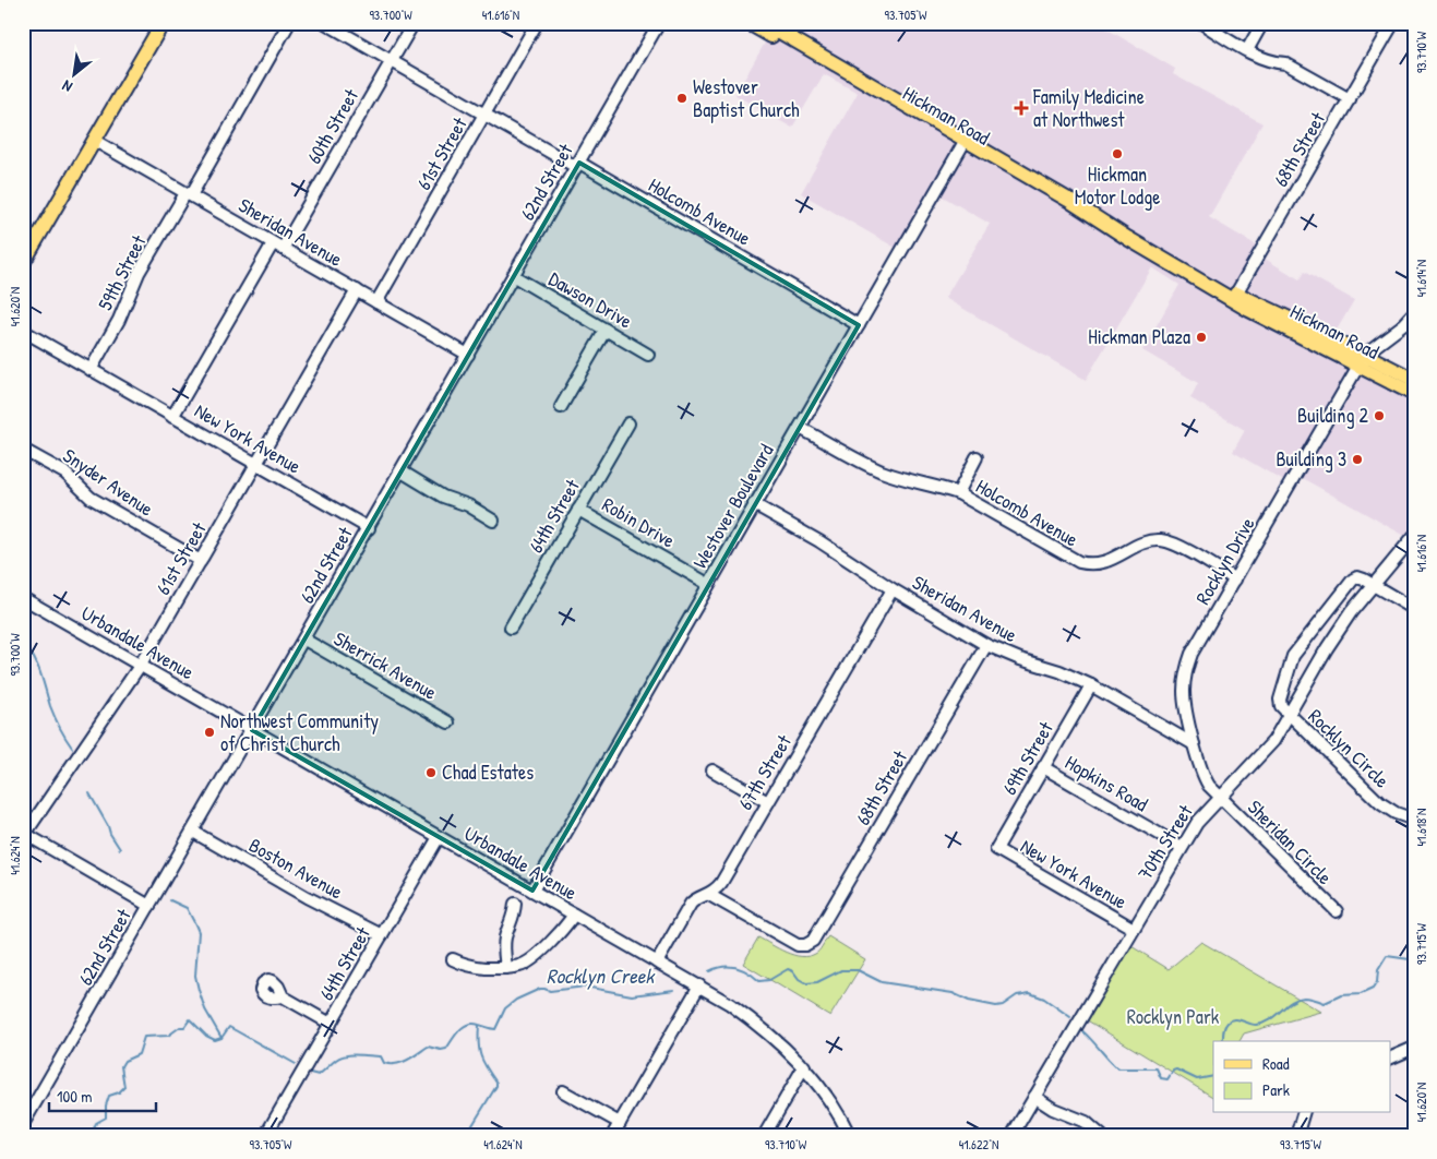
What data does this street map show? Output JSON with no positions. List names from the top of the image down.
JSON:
{
  "streets": {
    "main road": ["Hickman Road"],
    "street": [
      "60th Street",
      "68th Street",
      "61st Street",
      "62nd Street",
      "Holcomb Avenue",
      "Sheridan Avenue",
      "59th Street",
      "Dawson Drive",
      "New York Avenue",
      "Snyder Avenue",
      "Westover Boulevard",
      "64th Street",
      "Robin Drive",
      "Rocklyn Drive",
      "Urbandale Avenue",
      "Sherrick Avenue",
      "Rocklyn Circle",
      "69th Street",
      "67th Street",
      "Hopkins Road",
      "70th Street",
      "Sheridan Circle",
      "Boston Avenue"
    ]
  },
  "crossings": [
    ["Hickman Road", "68th Street"],
    ["Hickman Road", "Westover Boulevard"],
    ["Hickman Road", "Rocklyn Drive"],
    ["60th Street", "Holcomb Avenue"],
    ["60th Street", "Sheridan Avenue"],
    ["60th Street", "New York Avenue"],
    ["68th Street", "Sheridan Avenue"],
    ["68th Street", "67th Street"],
    ["61st Street", "Holcomb Avenue"],
    ["61st Street", "Sheridan Avenue"],
    ["61st Street", "New York Avenue"],
    ["61st Street", "Snyder Avenue"],
    ["61st Street", "Urbandale Avenue"],
    ["62nd Street", "Holcomb Avenue"],
    ["62nd Street", "Sheridan Avenue"],
    ["62nd Street", "Dawson Drive"],
    ["62nd Street", "New York Avenue"],
    ["62nd Street", "Urbandale Avenue"],
    ["62nd Street", "Sherrick Avenue"],
    ["62nd Street", "Boston Avenue"],
    ["Holcomb Avenue", "Westover Boulevard"],
    ["Holcomb Avenue", "Rocklyn Drive"],
    ["Sheridan Avenue", "59th Street"],
    ["Sheridan Avenue", "Westover Boulevard"],
    ["Sheridan Avenue", "Rocklyn Drive"],
    ["Sheridan Avenue", "69th Street"],
    ["Sheridan Avenue", "67th Street"],
    ["59th Street", "New York Avenue"],
    ["New York Avenue", "69th Street"],
    ["New York Avenue", "70th Street"],
    ["Westover Boulevard", "Robin Drive"],
    ["Westover Boulevard", "Urbandale Avenue"],
    ["64th Street", "Robin Drive"],
    ["64th Street", "Urbandale Avenue"],
    ["64th Street", "Boston Avenue"],
    ["Rocklyn Drive", "70th Street"],
    ["Rocklyn Drive", "Sheridan Circle"],
    ["Urbandale Avenue", "67th Street"],
    ["Rocklyn Circle", "70th Street"],
    ["69th Street", "Hopkins Road"],
    ["Hopkins Road", "70th Street"],
    ["70th Street", "Sheridan Circle"]
  ],
  "water": ["Rocklyn Creek"],
  "parks": ["Rocklyn Park"],
  "places": {
    "other": [
      "Westover Baptist Church",
      "Hickman Motor Lodge",
      "Hickman Plaza",
      "Building 2",
      "Building 3",
      "Northwest Community of Christ Church",
      "Chad Estates"
    ],
    "health": ["Family Medicine at Northwest"]
  },
  "legend": ["Road", "Park"],
  "scale_bar": "100 m",
  "north": "bottom left",
  "coordinates": [
    "93.700°W",
    "41.616°N",
    "93.705°W",
    "93.710°W",
    "41.614°N",
    "41.620°N",
    "41.618°N",
    "41.624°N",
    "93.715°W",
    "41.622°N"
  ]
}
